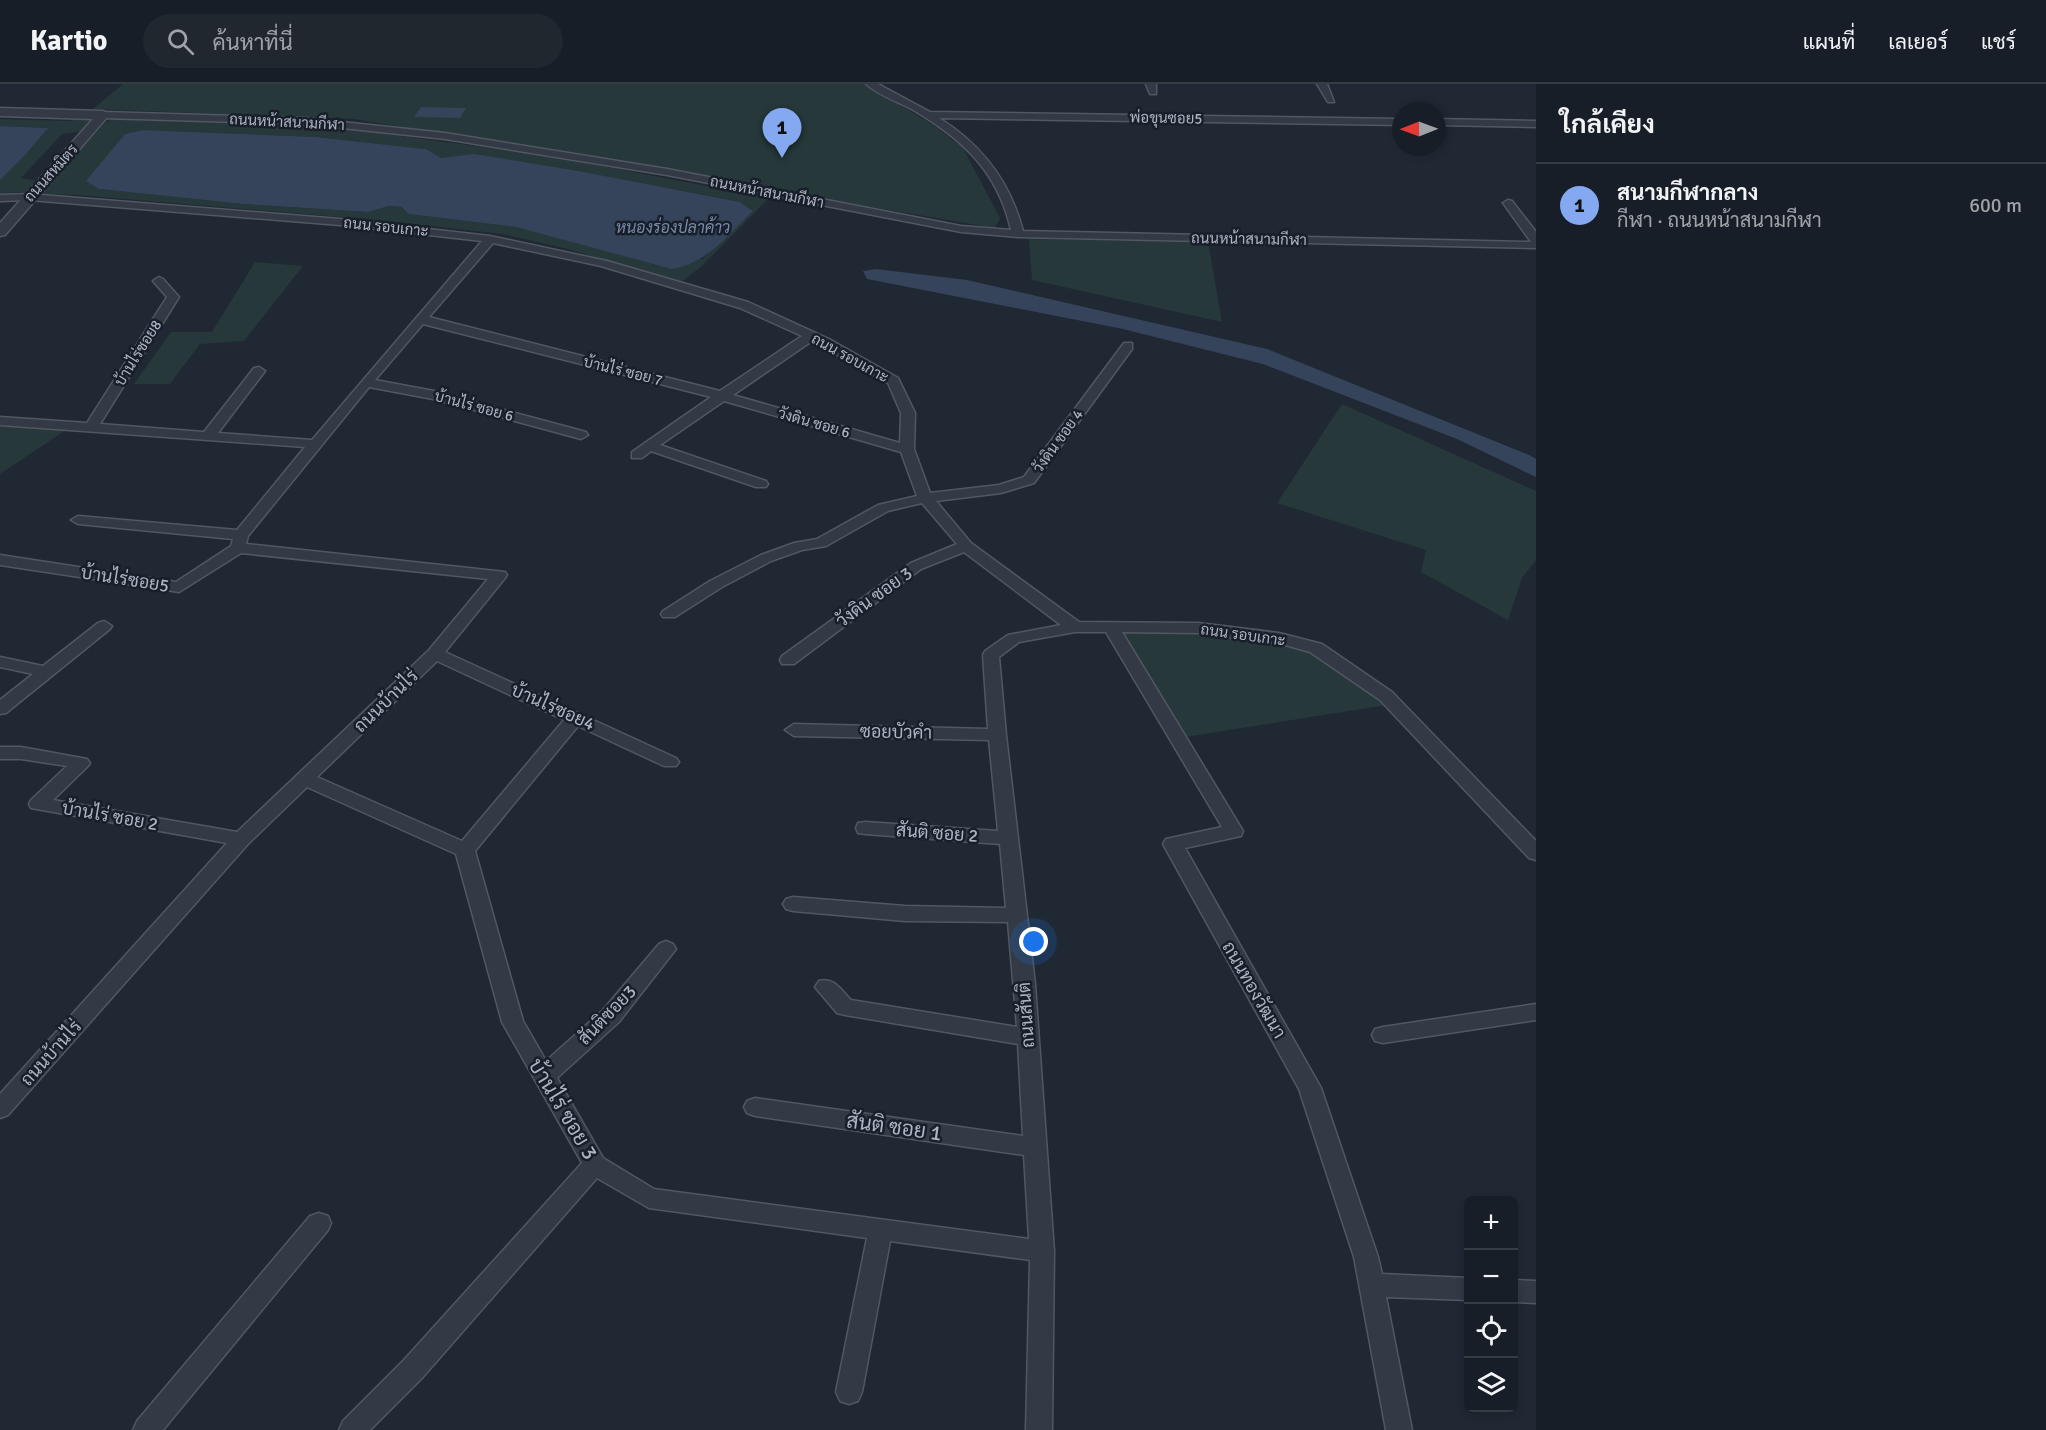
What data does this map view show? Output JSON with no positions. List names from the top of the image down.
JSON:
{
  "streets": {
    "street": [
      "พ่อขุนซอย5",
      "ถนนหน้าสนามกีฬา",
      "ถนนสหมิตร",
      "ถนน รอบเกาะ",
      "บ้านไร่ซอย8",
      "บ้านไร่ ซอย 7",
      "บ้านไร่ ซอย 6",
      "วังดิน ซอย 6",
      "วังดิน ซอย 4",
      "บ้านไร่ซอย5",
      "วังดิน ซอย 3",
      "ถนนบ้านไร่",
      "บ้านไร่ซอย4",
      "ซอยบัวคำ",
      "บ้านไร่ ซอย 2",
      "สันติ ซอย 2",
      "ถนนทองวัฒนา",
      "สันติซอย3",
      "ถนนสันติ",
      "บ้านไร่ ซอย 3",
      "สันติ ซอย 1"
    ]
  },
  "crossings": [
    ["ถนนหน้าสนามกีฬา", "ถนนสหมิตร"],
    ["ถนนสหมิตร", "ถนน รอบเกาะ"],
    ["ถนน รอบเกาะ", "วังดิน ซอย 6"],
    ["ถนน รอบเกาะ", "วังดิน ซอย 4"],
    ["ถนน รอบเกาะ", "วังดิน ซอย 3"],
    ["ถนน รอบเกาะ", "ถนนทองวัฒนา"],
    ["ถนน รอบเกาะ", "ถนนสันติ"],
    ["บ้านไร่ ซอย 7", "วังดิน ซอย 6"],
    ["บ้านไร่ซอย5", "ถนนบ้านไร่"],
    ["ถนนบ้านไร่", "บ้านไร่ซอย4"],
    ["ถนนบ้านไร่", "บ้านไร่ ซอย 2"],
    ["ซอยบัวคำ", "ถนนสันติ"],
    ["สันติ ซอย 2", "ถนนสันติ"],
    ["สันติซอย3", "บ้านไร่ ซอย 3"],
    ["ถนนสันติ", "บ้านไร่ ซอย 3"],
    ["ถนนสันติ", "สันติ ซอย 1"]
  ],
  "water": ["หนองร่องปลาค้าว"],
  "north": "left",
  "page": {
    "header": "Kartio",
    "search": "ค้นหาที่นี่",
    "nav": ["แผนที่", "เลเยอร์", "แชร์"],
    "heading": "ใกล้เคียง",
    "pins": "1",
    "list": [
      {
        "mark": "1",
        "name": "สนามกีฬากลาง",
        "note": "กีฬา · ถนนหน้าสนามกีฬา",
        "value": "600 m"
      }
    ],
    "map_buttons": ["+", "−"]
  }
}
